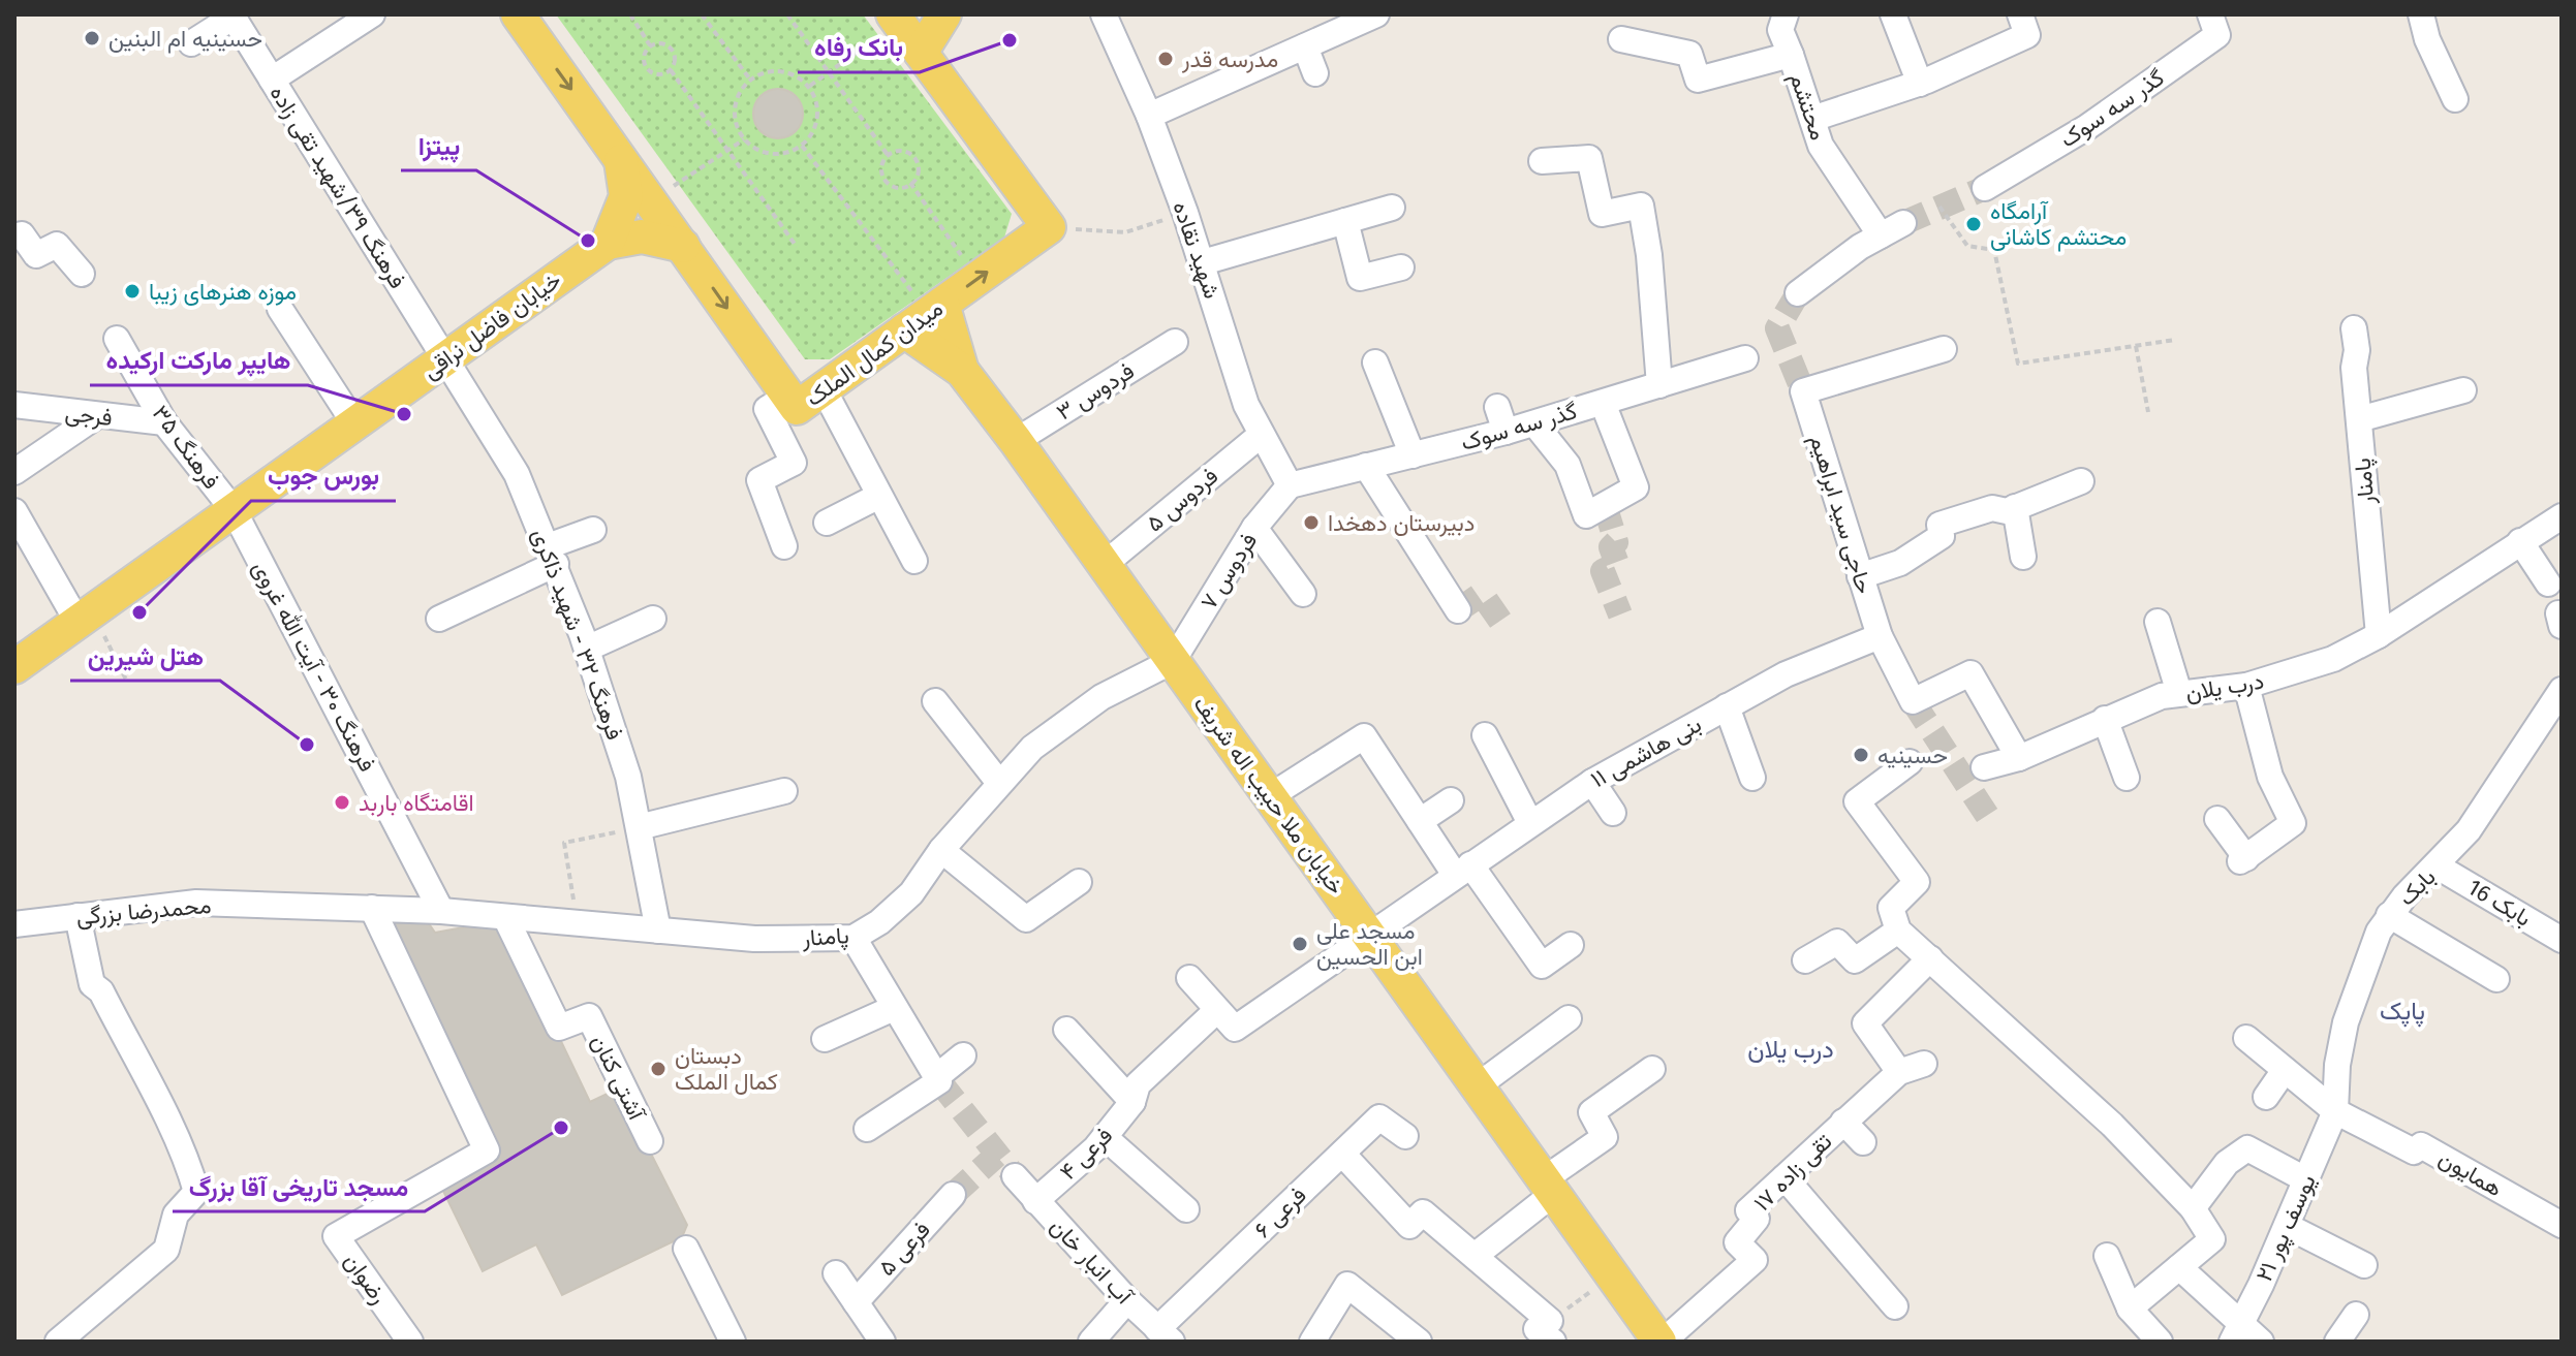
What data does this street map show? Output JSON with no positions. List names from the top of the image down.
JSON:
{
  "streets": {
    "main road": ["خیابان فاضل نراقی", "میدان کمال الملک", "خیابان ملا حبیب اله شریف"],
    "street": [
      "محتشم",
      "گذر سه سوک",
      "فرهنگ ۳۹/شهید تقی زاده",
      "شهید نقاده",
      "فردوس ۳",
      "فرجی",
      "فرهنگ ۳۵",
      "پامنار",
      "فردوس ۵",
      "حاجی سید ابراهیم",
      "فردوس ۷",
      "فرهنگ ۳۲ - شهید ذاکری",
      "فرهنگ ۳۰ - آیت الله غروی",
      "درب یلان",
      "بنی هاشمی ۱۱",
      "بابک",
      "بابک 16",
      "محمدرضا بزرگی",
      "آشتی کنان",
      "فرعی ۴",
      "تقی زاده ۱۷",
      "همایون",
      "فرعی ۶",
      "یوسف پور ۲۱",
      "فرعی ۵",
      "آب انبار خان",
      "رضوان"
    ]
  },
  "crossings": [
    ["گذر سه سوک", "شهید نقاده"],
    ["گذر سه سوک", "فردوس ۷"],
    ["فرهنگ ۳۹/شهید تقی زاده", "خیابان فاضل نراقی"],
    ["فرهنگ ۳۹/شهید تقی زاده", "فرهنگ ۳۲ - شهید ذاکری"],
    ["شهید نقاده", "فردوس ۵"],
    ["شهید نقاده", "فردوس ۷"],
    ["خیابان فاضل نراقی", "میدان کمال الملک"],
    ["خیابان فاضل نراقی", "فرهنگ ۳۵"],
    ["خیابان فاضل نراقی", "فرهنگ ۳۲ - شهید ذاکری"],
    ["خیابان فاضل نراقی", "فرهنگ ۳۰ - آیت الله غروی"],
    ["میدان کمال الملک", "خیابان ملا حبیب اله شریف"],
    ["فردوس ۳", "خیابان ملا حبیب اله شریف"],
    ["فرجی", "فرهنگ ۳۵"],
    ["فرهنگ ۳۵", "فرهنگ ۳۰ - آیت الله غروی"],
    ["پامنار", "فردوس ۷"],
    ["پامنار", "فرهنگ ۳۲ - شهید ذاکری"],
    ["پامنار", "فرهنگ ۳۰ - آیت الله غروی"],
    ["پامنار", "درب یلان"],
    ["پامنار", "خیابان ملا حبیب اله شریف"],
    ["پامنار", "محمدرضا بزرگی"],
    ["پامنار", "آشتی کنان"],
    ["پامنار", "رضوان"],
    ["فردوس ۵", "خیابان ملا حبیب اله شریف"],
    ["حاجی سید ابراهیم", "بنی هاشمی ۱۱"],
    ["فردوس ۷", "خیابان ملا حبیب اله شریف"],
    ["بنی هاشمی ۱۱", "خیابان ملا حبیب اله شریف"],
    ["بنی هاشمی ۱۱", "فرعی ۴"],
    ["خیابان ملا حبیب اله شریف", "تقی زاده ۱۷"],
    ["بابک", "بابک 16"],
    ["بابک", "همایون"],
    ["بابک", "یوسف پور ۲۱"],
    ["محمدرضا بزرگی", "رضوان"],
    ["فرعی ۴", "آب انبار خان"],
    ["همایون", "یوسف پور ۲۱"],
    ["فرعی ۶", "آب انبار خان"]
  ],
  "districts": ["پاپک", "درب یلان"],
  "places": [
    "حسینیه ام البنین",
    "بانک رفاه",
    "مدرسه قدر",
    "آرامگاه محتشم کاشانی",
    "پیتزا",
    "موزه هنرهای زیبا",
    "هایپر مارکت ارکیده",
    "دبیرستان دهخدا",
    "بورس جوب",
    "هتل شیرین",
    "حسینیه",
    "اقامتگاه باربد",
    "مسجد علی ابن الحسین",
    "دبستان کمال الملک",
    "مسجد تاریخی آقا بزرگ"
  ]
}
